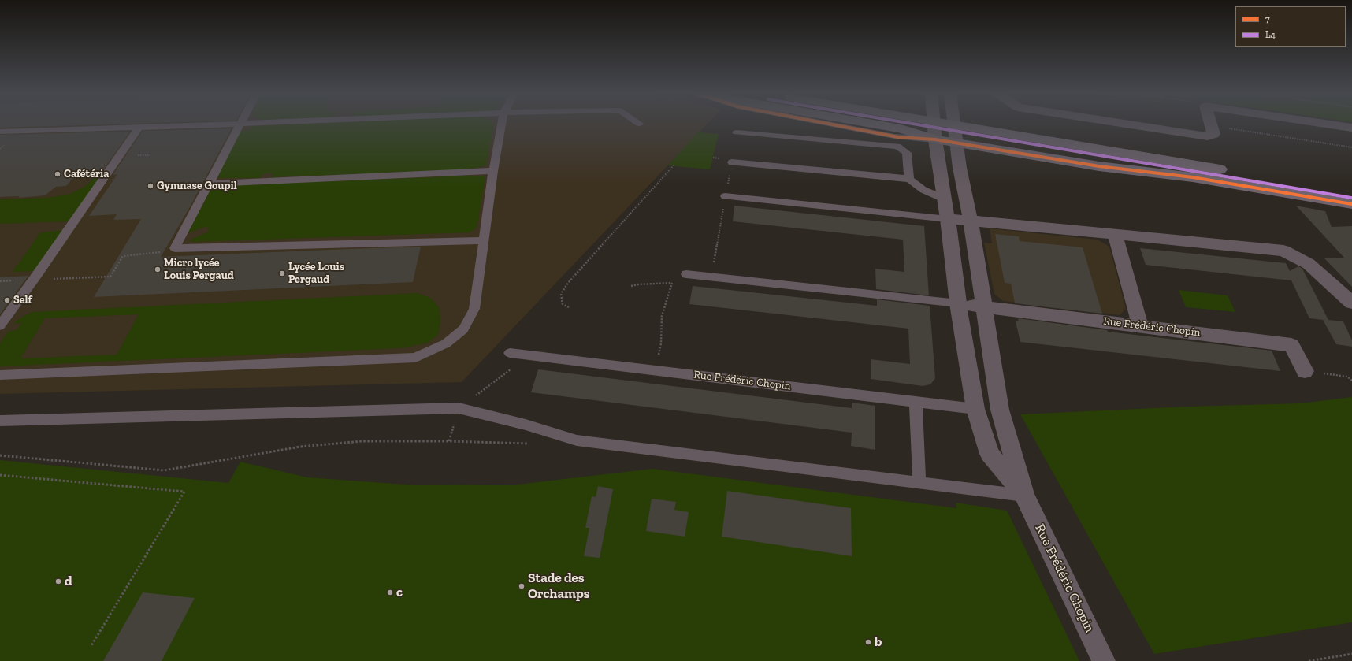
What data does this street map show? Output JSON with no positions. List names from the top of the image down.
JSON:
{
  "streets": {
    "street": ["Rue Frédéric Chopin"]
  },
  "places": [
    "Cafétéria",
    "Gymnase Goupil",
    "Micro lycée Louis Pergaud",
    "Lycée Louis Pergaud",
    "Self",
    "d",
    "Stade des Orchamps",
    "c",
    "b"
  ],
  "lines": ["transit line 7", "transit line L4"],
  "legend": ["7", "L4"]
}
